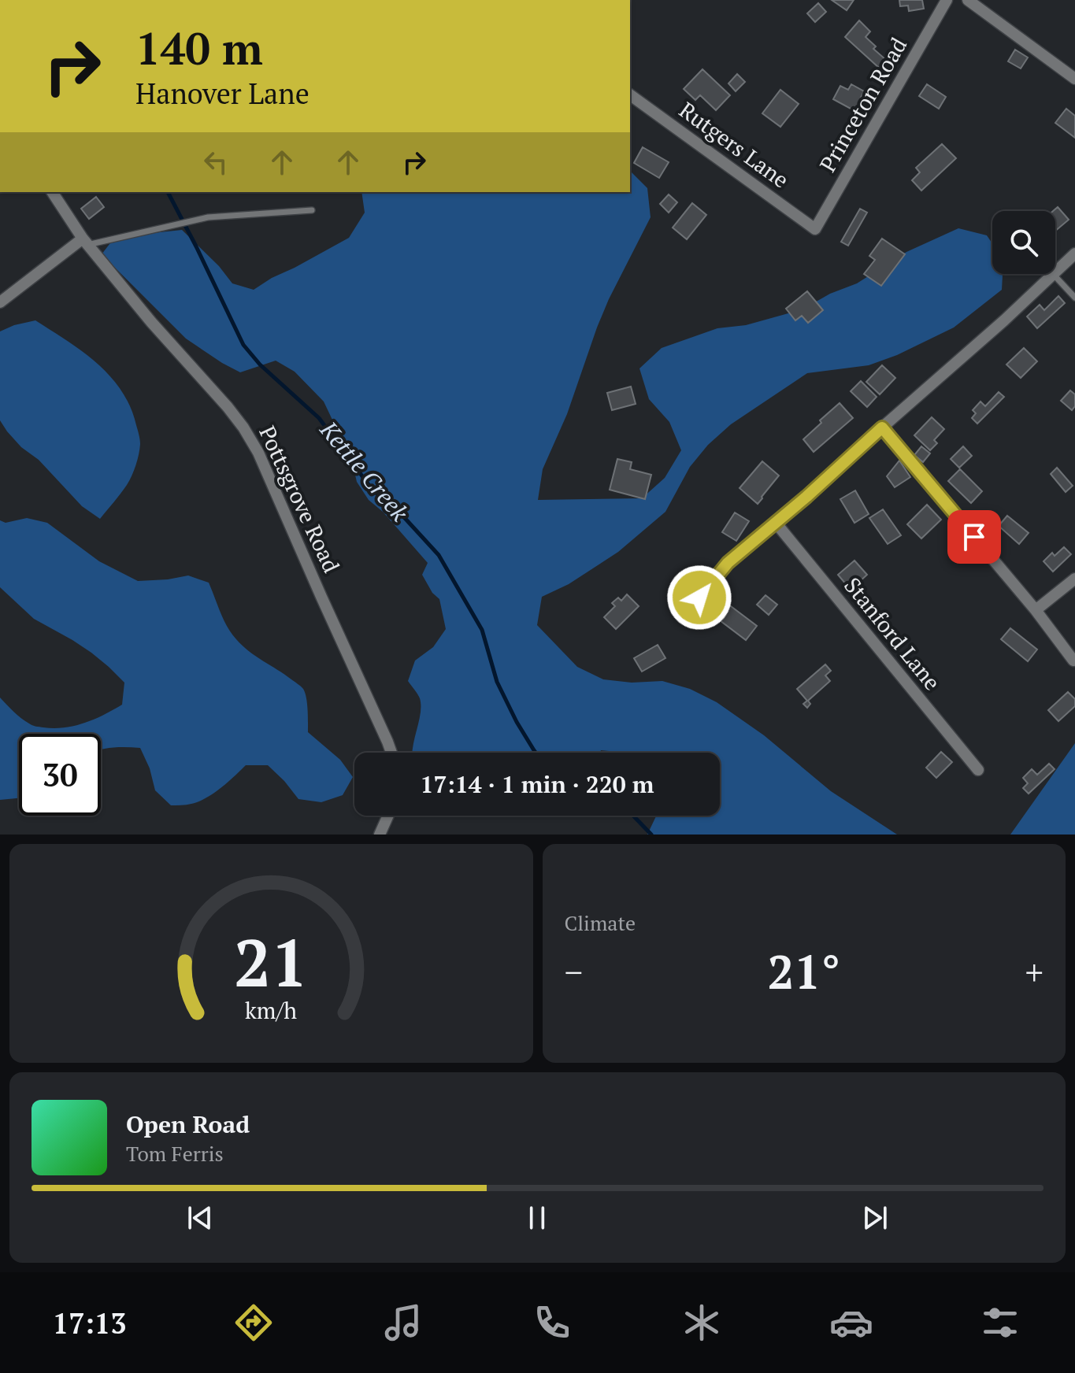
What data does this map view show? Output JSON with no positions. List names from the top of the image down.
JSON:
{
  "streets": {
    "street": [
      "Princeton Road",
      "Rutgers Lane",
      "Pottsgrove Road",
      "Stanford Lane"
    ]
  },
  "crossings": [
    ["Princeton Road", "Rutgers Lane"]
  ],
  "water": ["Kettle Creek"],
  "page": {
    "turn": ["140 m", "Hanover Lane"],
    "limit": "30",
    "trip": "17:14 · 1 min · 220 m",
    "tile": "Climate",
    "heat": ["−", "21°", "+"],
    "song": ["Open Road", "Tom Ferris"],
    "tabs": "17:13",
    "gauge": ["21", "km/h"]
  }
}
